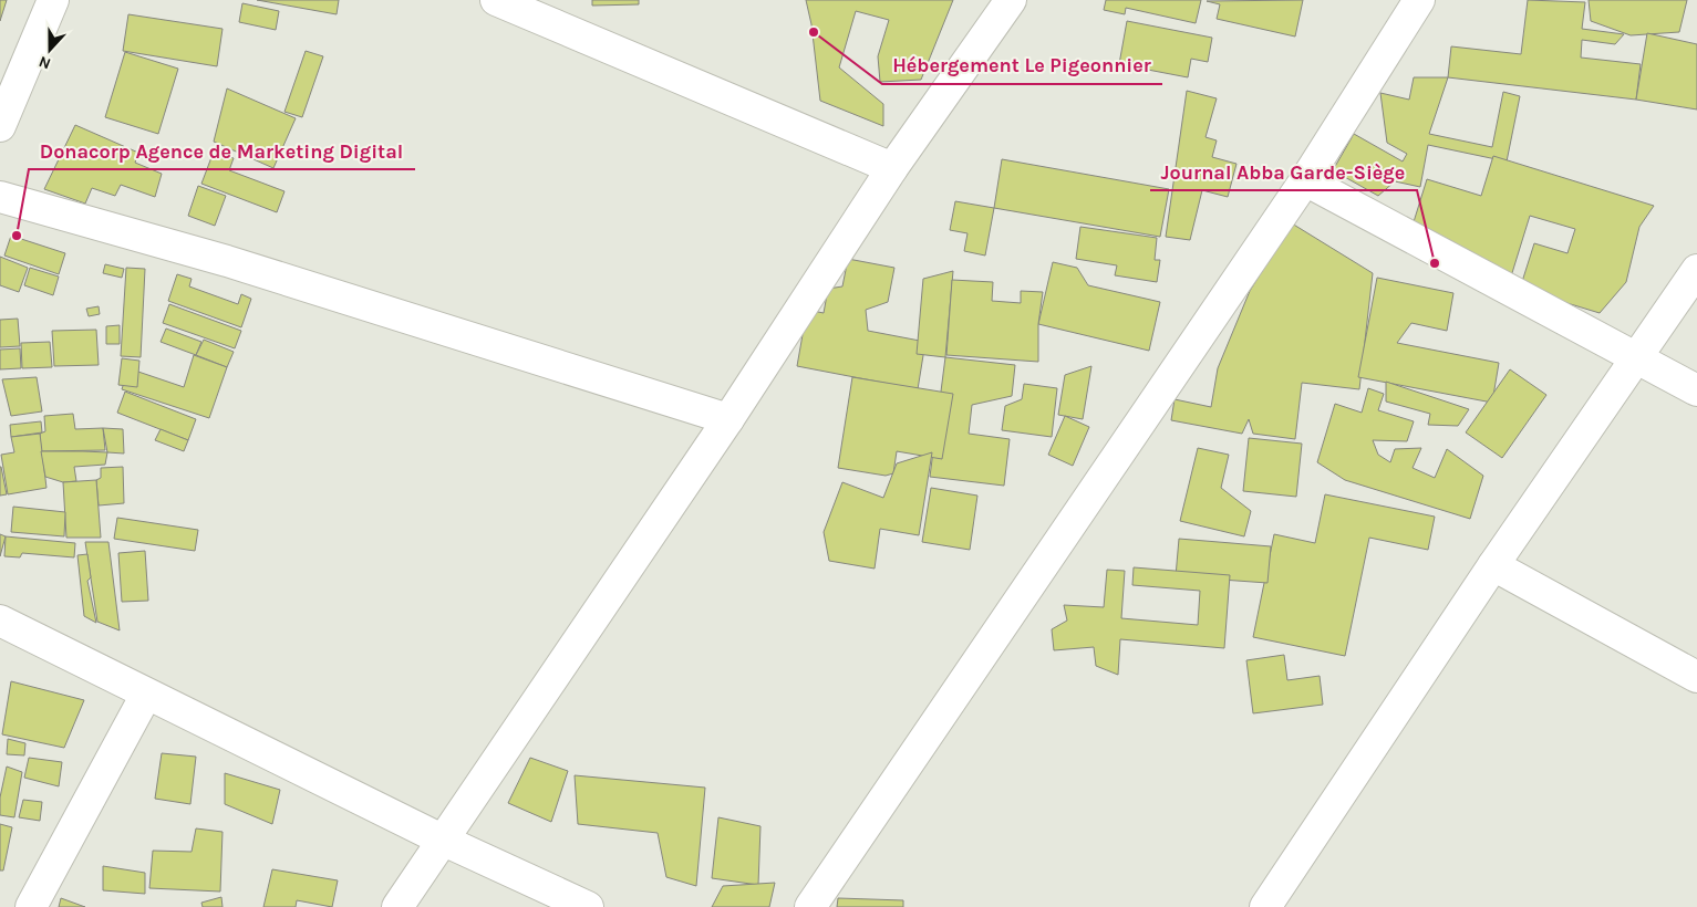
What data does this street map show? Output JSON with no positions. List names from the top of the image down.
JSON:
{
  "places": ["Hébergement Le Pigeonnier", "Donacorp Agence de Marketing Digital", "Journal Abba Garde-Siège"],
  "north": "bottom"
}
